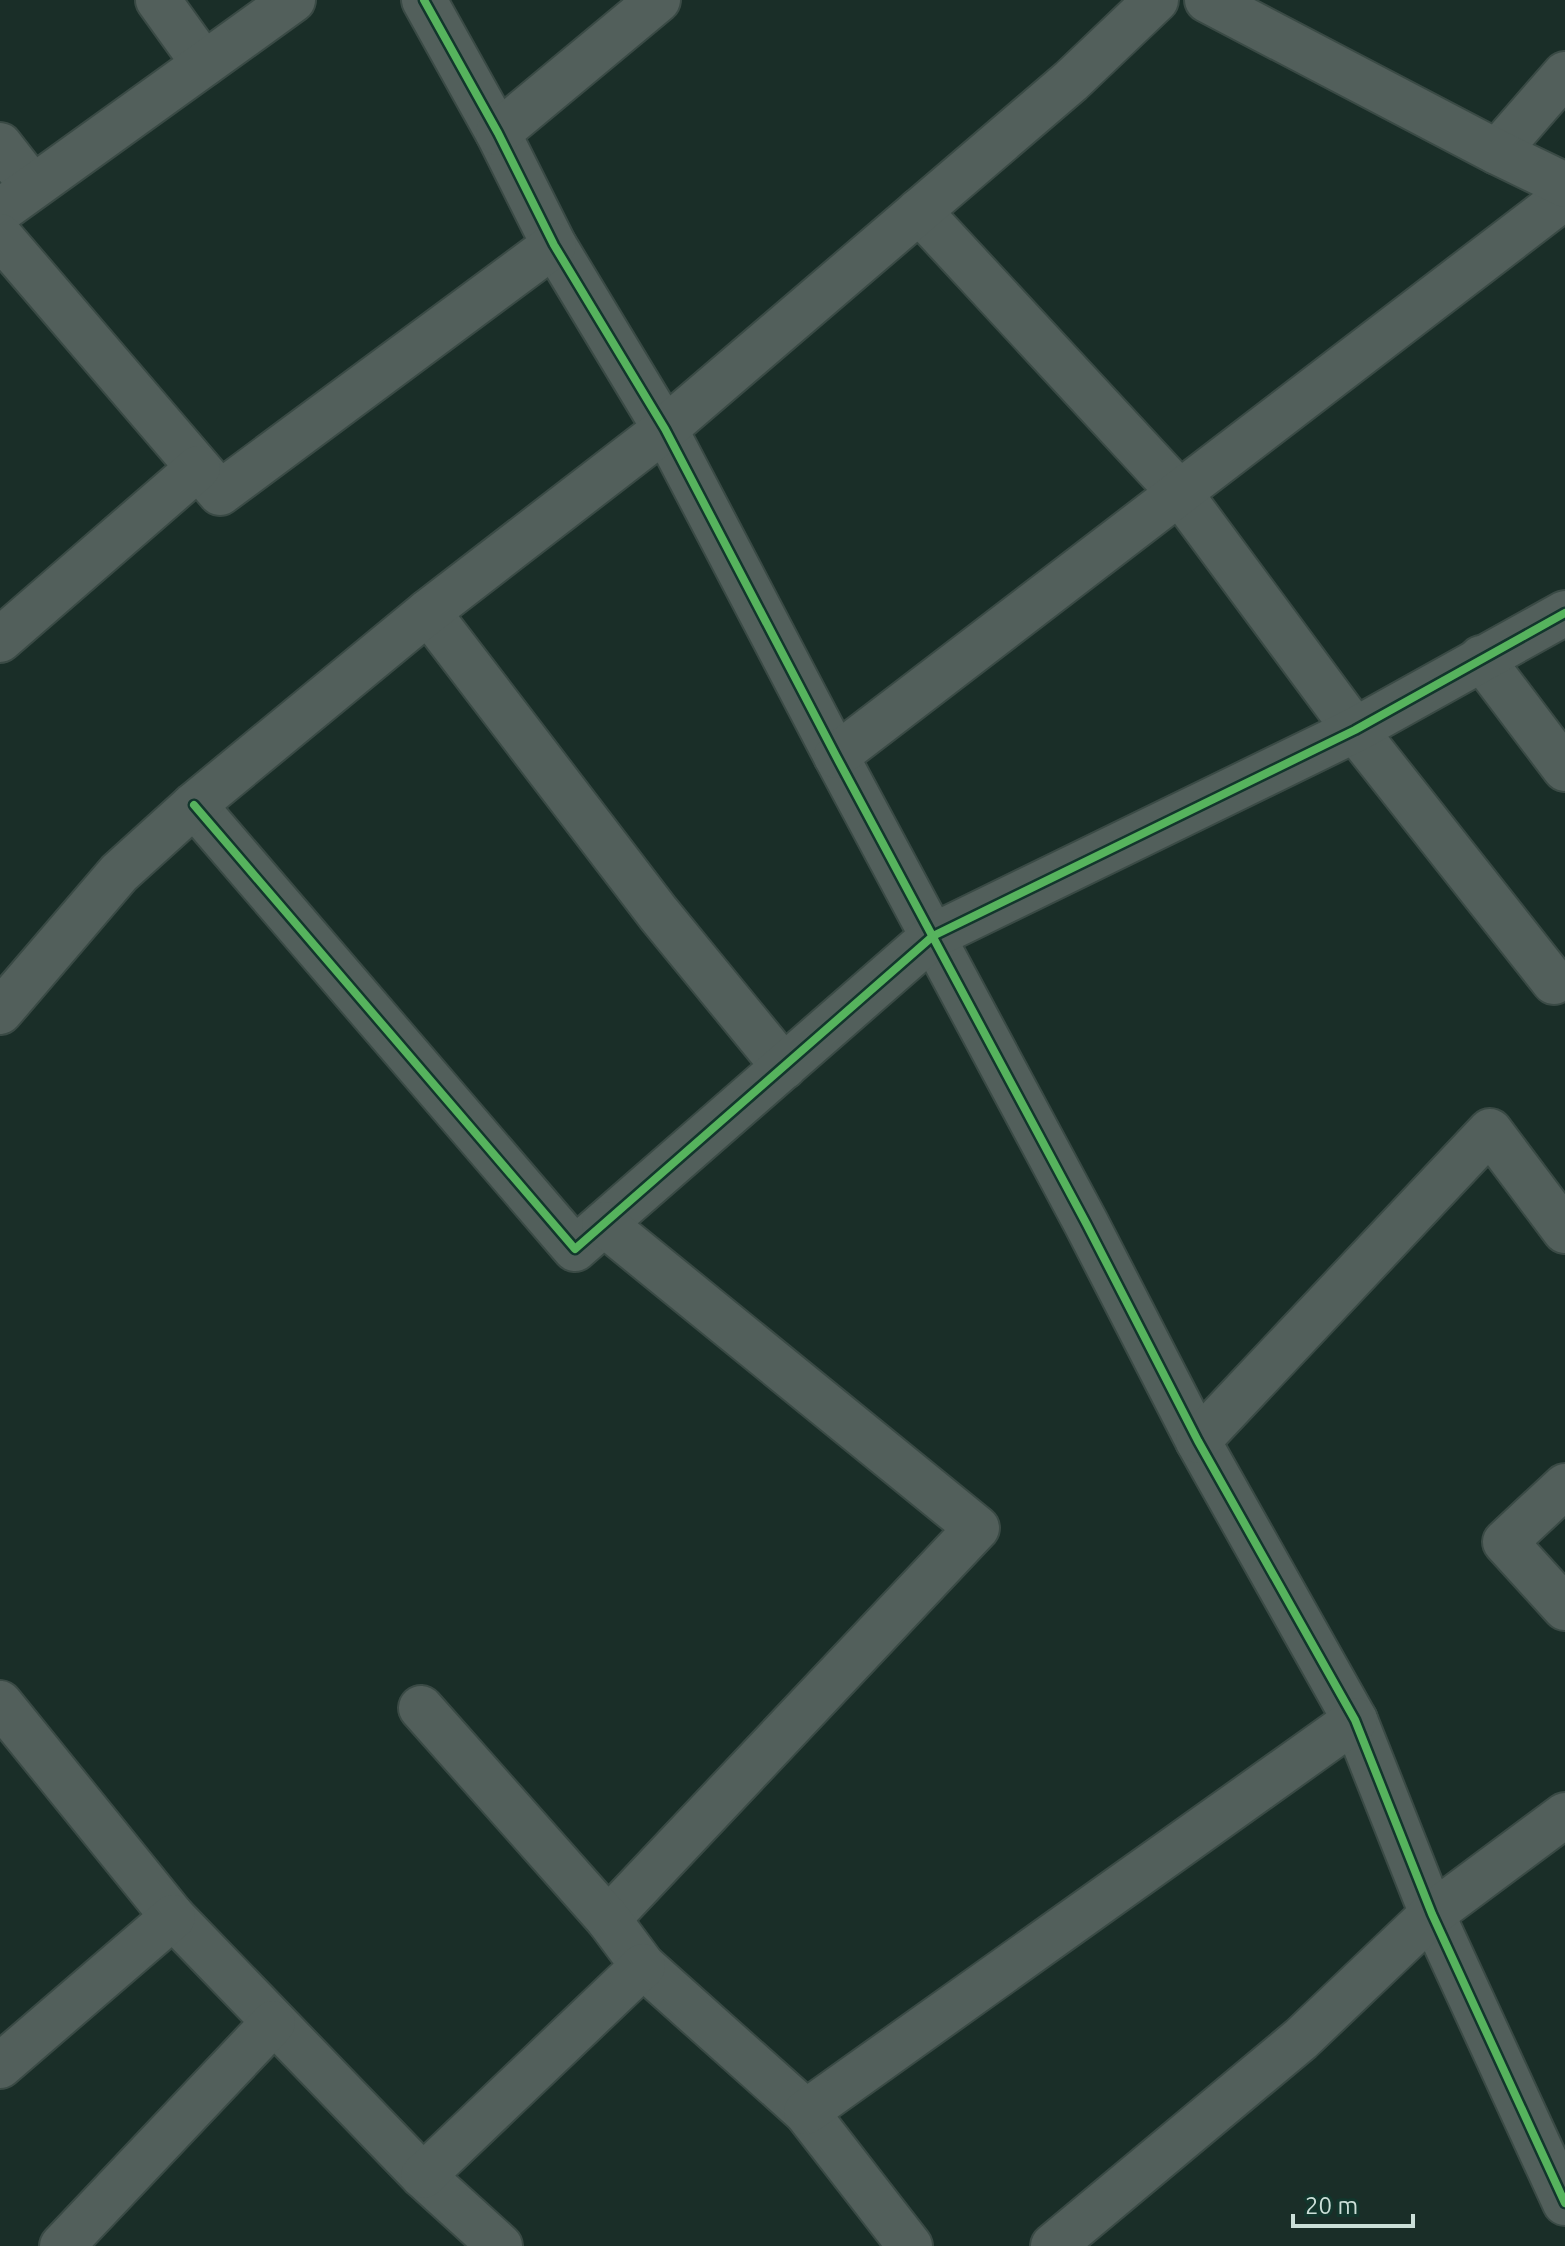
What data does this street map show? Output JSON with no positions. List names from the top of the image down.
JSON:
{
  "scale_bar": "20 m"
}
